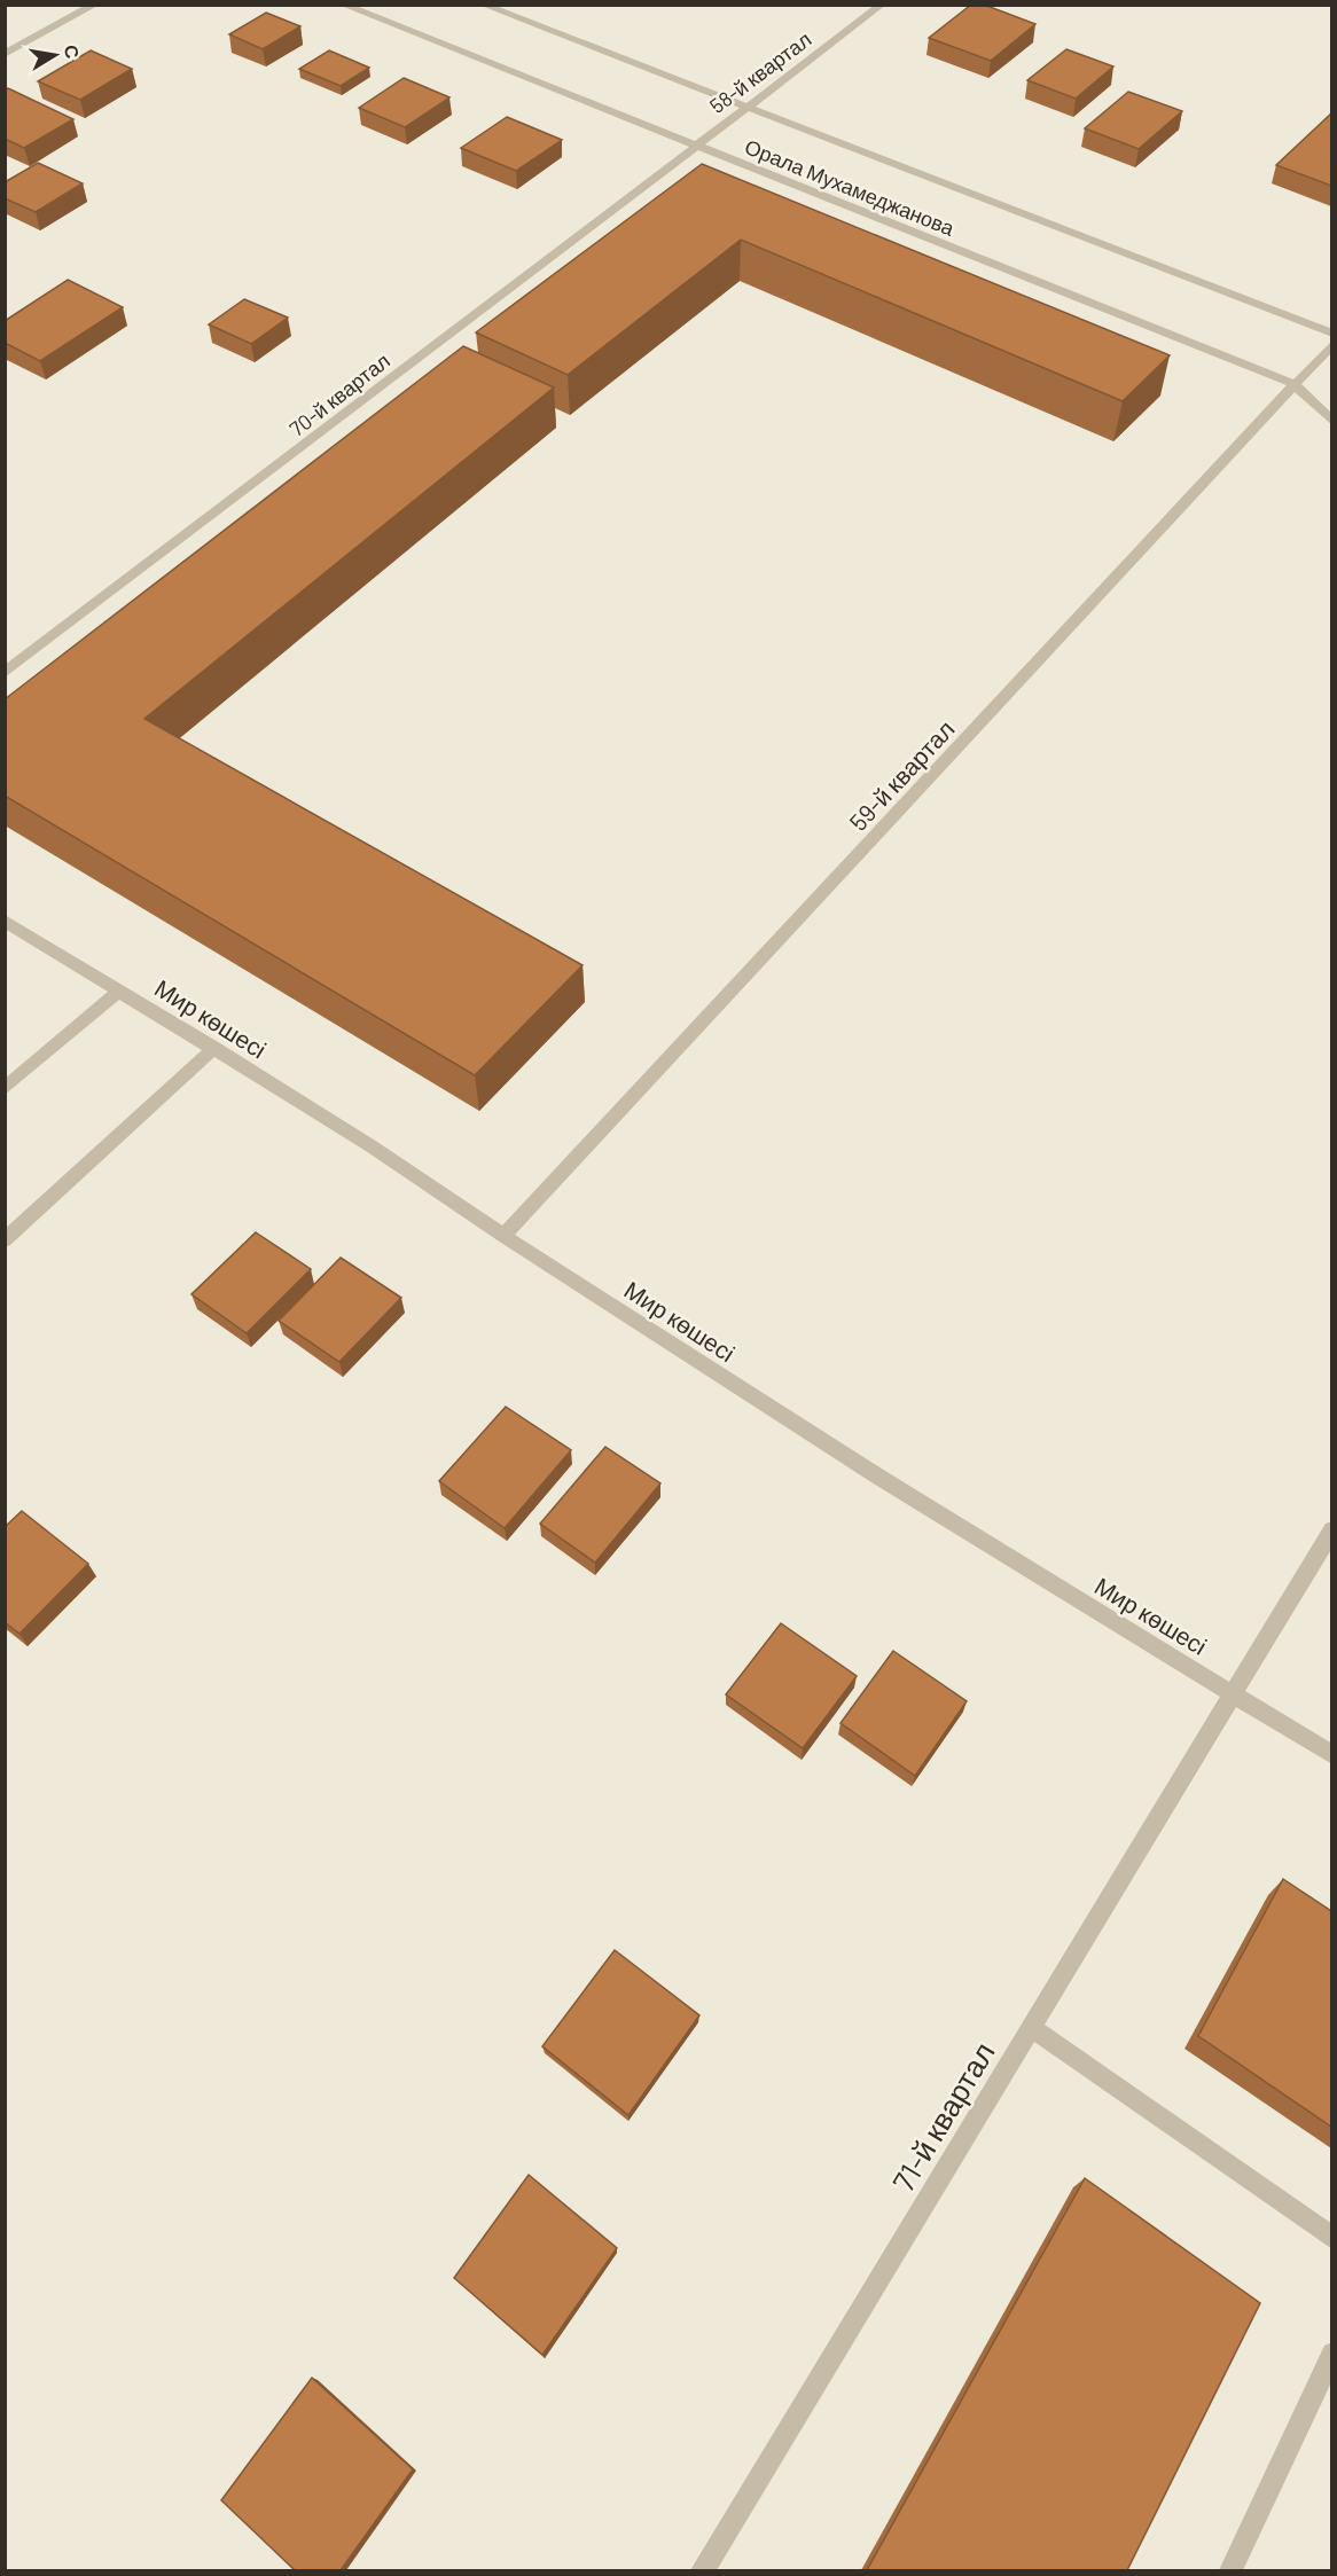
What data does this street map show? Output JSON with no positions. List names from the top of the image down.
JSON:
{
  "streets": {
    "street": [
      "58-й квартал",
      "Орала Мухамеджанова",
      "70-й квартал",
      "59-й квартал",
      "Мир көшесі",
      "71-й квартал"
    ]
  },
  "crossings": [
    ["58-й квартал", "Орала Мухамеджанова"],
    ["58-й квартал", "70-й квартал"],
    ["Орала Мухамеджанова", "70-й квартал"],
    ["Орала Мухамеджанова", "59-й квартал"],
    ["59-й квартал", "Мир көшесі"],
    ["Мир көшесі", "71-й квартал"]
  ],
  "north": "right"
}
